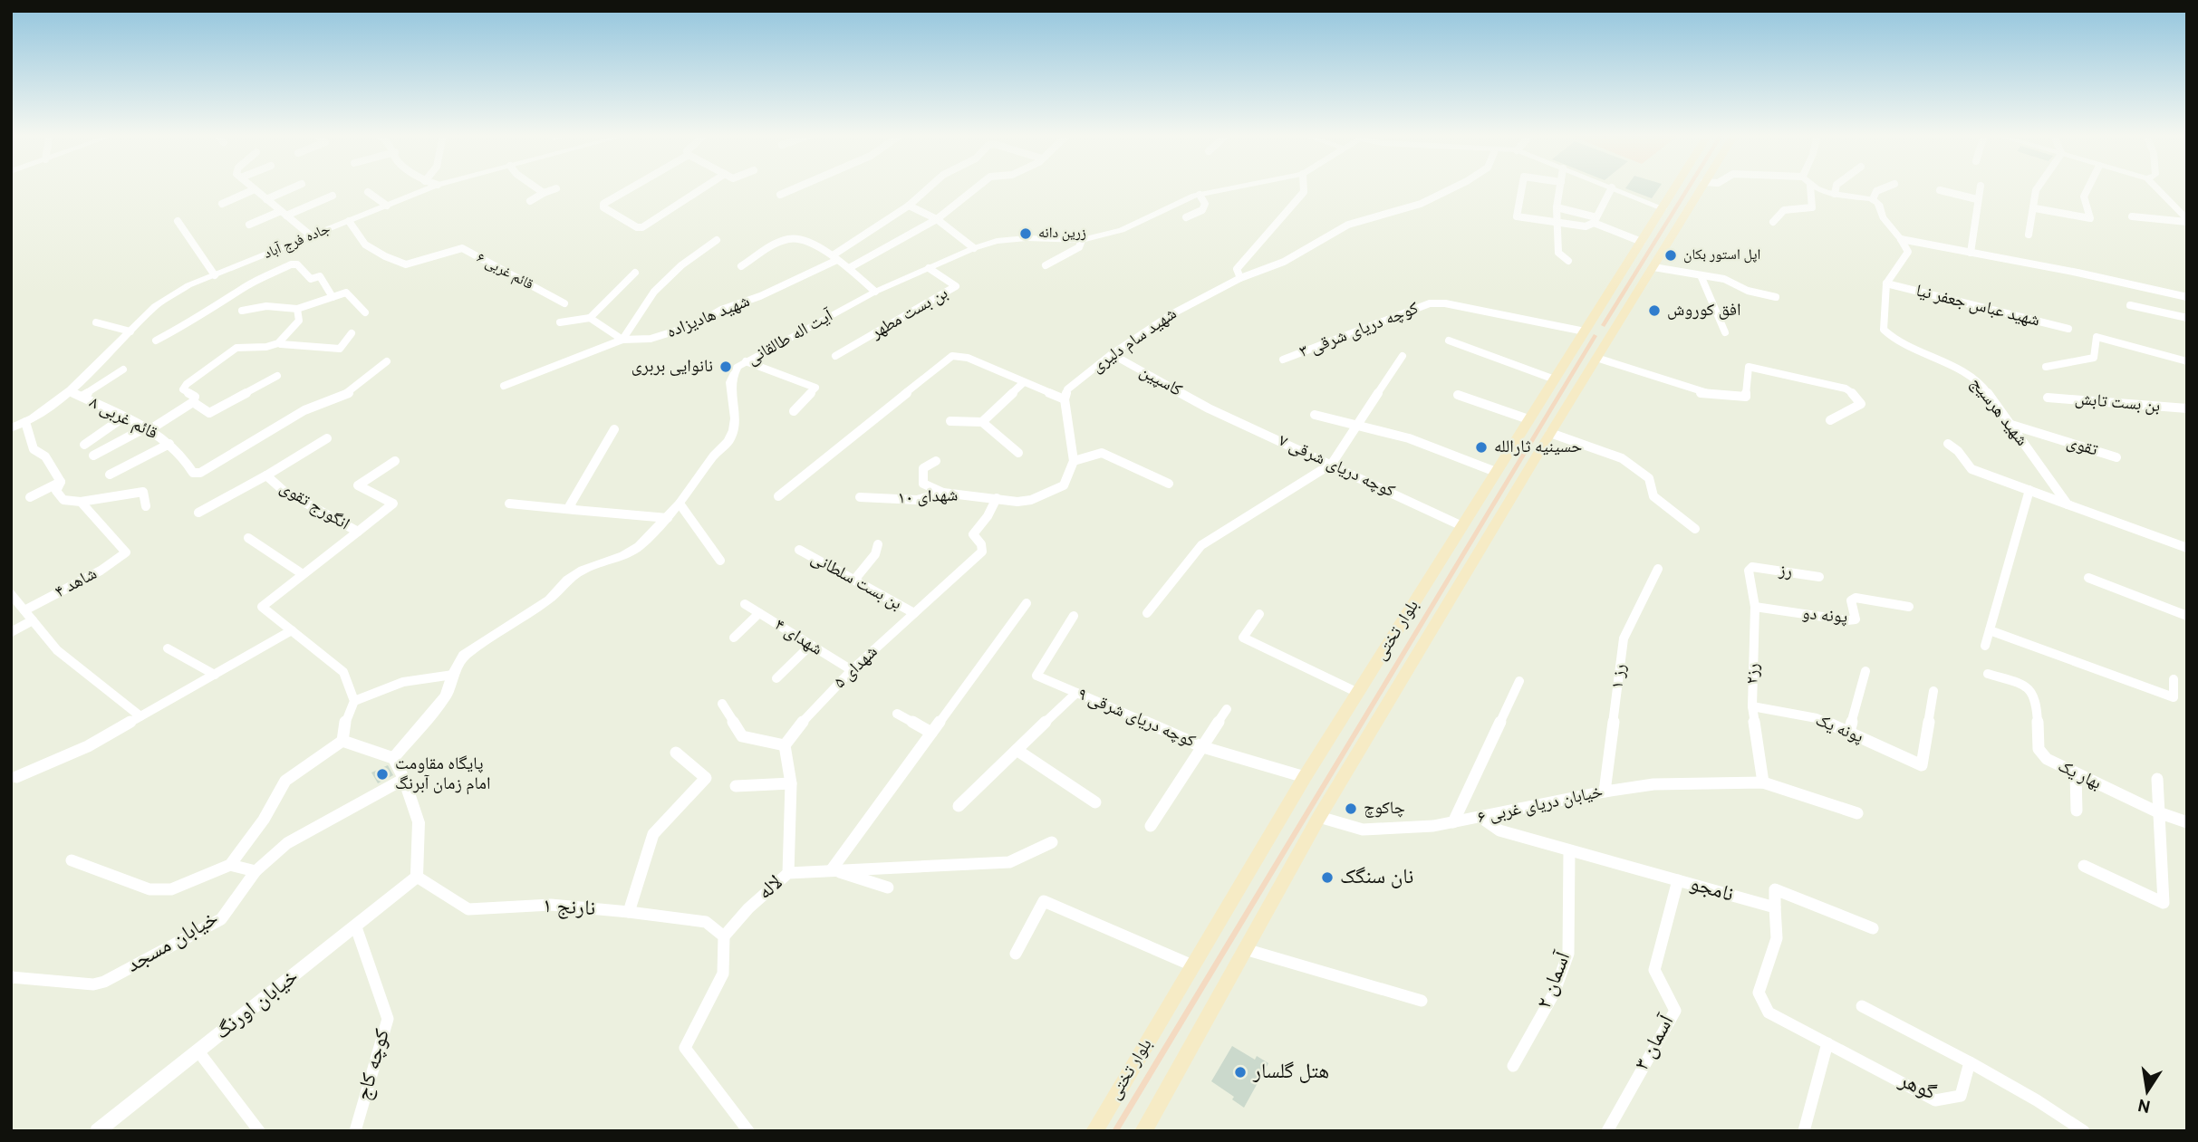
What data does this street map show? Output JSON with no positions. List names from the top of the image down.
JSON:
{
  "streets": {
    "main road": ["بلوار تختی"],
    "street": [
      "جاده فرج آباد",
      "قائم غربی ۶",
      "شهید عباس جعفر نیا",
      "بن بست مطهر",
      "شهید هادیزاده",
      "کوچه دریای شرقی ۳",
      "آیت اله طالقانی",
      "شهید سام دلیری",
      "کاسپين",
      "بن بست تابش",
      "شهید هرسیج",
      "قائم غربی ۸",
      "تقوی",
      "کوچه دریای شرقی ۷",
      "شهدای ۱۰",
      "انگورج تقوی",
      "رز",
      "بن بست سلطانی",
      "شاهد ۴",
      "پونه دو",
      "شهدای ۴",
      "شهدای ۵",
      "رز۲",
      "رز ۱",
      "کوچه دریای شرقی ۹",
      "پونه یک",
      "بهار یک",
      "خیابان دریای غربی ۶",
      "لاله",
      "نامجو",
      "نارنج ۱",
      "خیابان مسجد",
      "آسمان ۲",
      "خیابان اورنگ",
      "آسمان ۳",
      "کوچه کاج",
      "گوهر"
    ]
  },
  "crossings": [
    ["جاده فرج آباد", "قائم غربی ۶"],
    ["جاده فرج آباد", "قائم غربی ۸"],
    ["شهید عباس جعفر نیا", "شهید هرسیج"],
    ["بن بست مطهر", "آیت اله طالقانی"],
    ["کوچه دریای شرقی ۳", "بلوار تختی"],
    ["شهید سام دلیری", "کاسپين"],
    ["کاسپين", "کوچه دریای شرقی ۷"],
    ["شهید هرسیج", "تقوی"],
    ["کوچه دریای شرقی ۷", "بلوار تختی"],
    ["شهدای ۱۰", "شهدای ۵"],
    ["رز", "رز۲"],
    ["بن بست سلطانی", "شهدای ۵"],
    ["پونه دو", "رز۲"],
    ["بلوار تختی", "کوچه دریای شرقی ۹"],
    ["بلوار تختی", "خیابان دریای غربی ۶"],
    ["شهدای ۴", "شهدای ۵"],
    ["رز۲", "پونه یک"],
    ["رز۲", "خیابان دریای غربی ۶"],
    ["رز ۱", "خیابان دریای غربی ۶"],
    ["خیابان دریای غربی ۶", "نامجو"],
    ["لاله", "نارنج ۱"],
    ["نامجو", "آسمان ۲"],
    ["نامجو", "آسمان ۳"],
    ["نارنج ۱", "خیابان اورنگ"],
    ["خیابان اورنگ", "کوچه کاج"]
  ],
  "places": [
    "زرین دانه",
    "اپل استور بکان",
    "افق کوروش",
    "نانوایی بربری",
    "حسینیه ثارالله",
    "پایگاه مقاومت امام زمان آبرنگ",
    "چاکوچ",
    "نان سنگک",
    "هتل گلسار"
  ],
  "north": "bottom"
}
